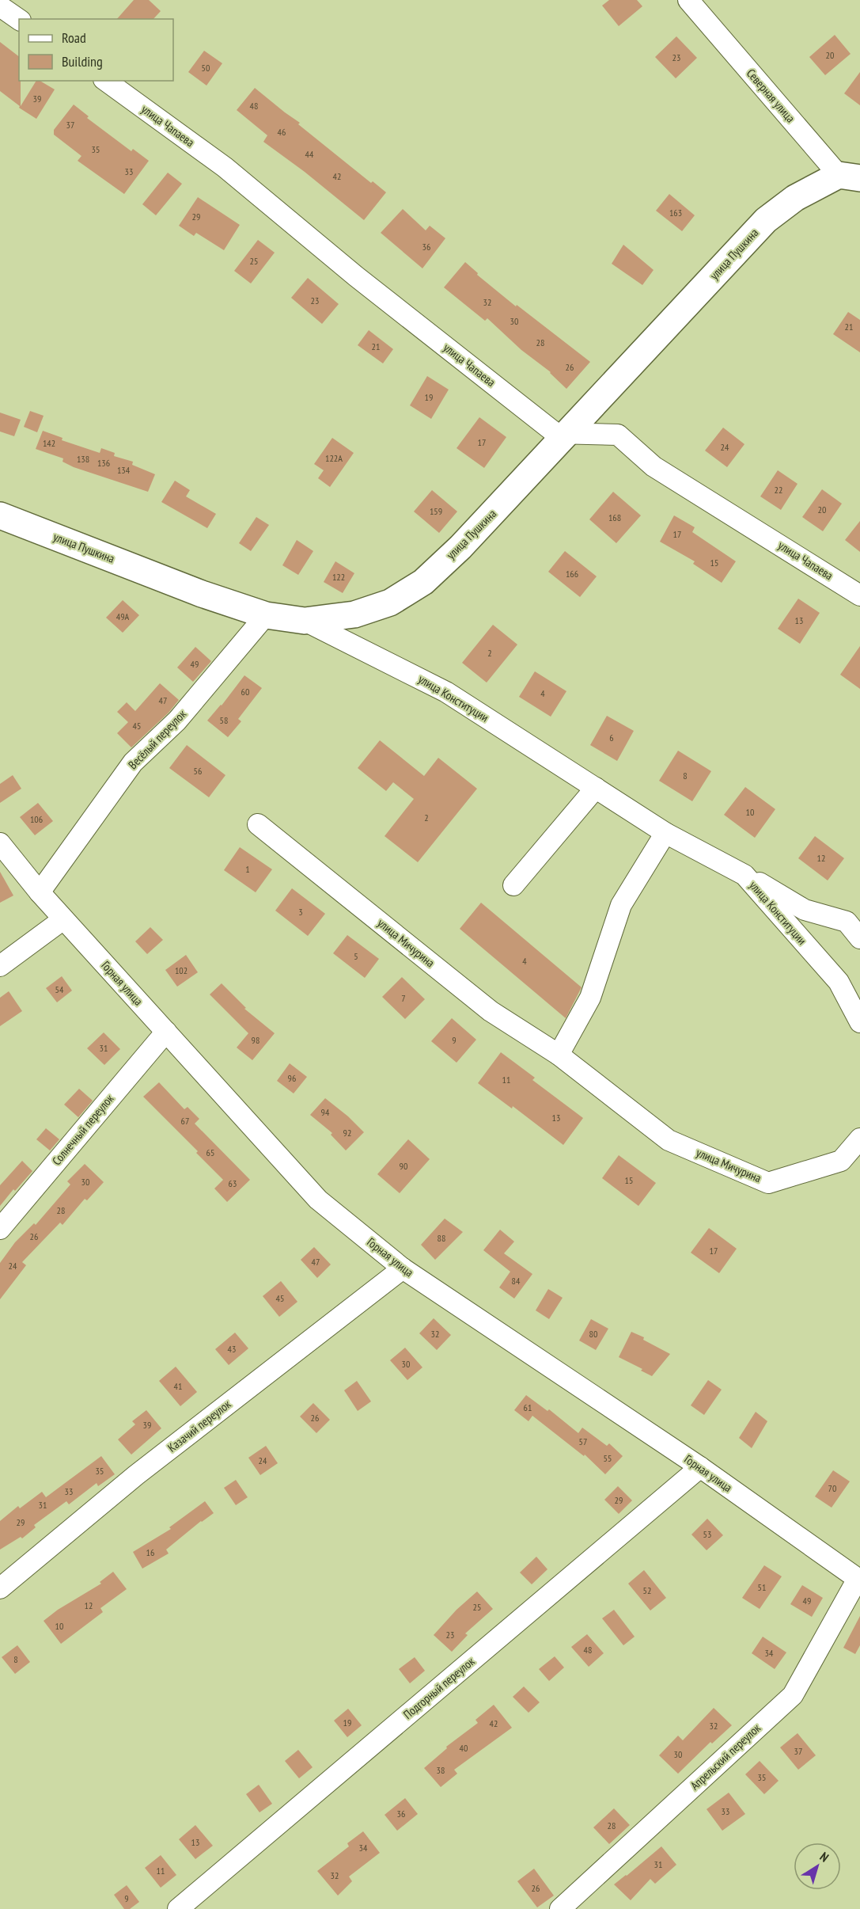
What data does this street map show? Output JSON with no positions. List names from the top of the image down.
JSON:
{
  "streets": {
    "main road": ["улица Пушкина"],
    "street": [
      "Северная улица",
      "улица Чапаева",
      "улица Конституции",
      "Весёлый переулок",
      "улица Мичурина",
      "Горная улица",
      "Солнечный переулок",
      "Казачий переулок",
      "Подгорный переулок",
      "Апрельский переулок"
    ]
  },
  "crossings": [
    ["Северная улица", "улица Пушкина"],
    ["улица Чапаева", "улица Пушкина"],
    ["улица Пушкина", "улица Конституции"],
    ["улица Пушкина", "Весёлый переулок"],
    ["Весёлый переулок", "Горная улица"],
    ["Горная улица", "Солнечный переулок"],
    ["Горная улица", "Казачий переулок"],
    ["Горная улица", "Подгорный переулок"],
    ["Горная улица", "Апрельский переулок"]
  ],
  "house_numbers": [
    "20",
    "23",
    "50",
    "39",
    "48",
    "37",
    "46",
    "35",
    "44",
    "33",
    "42",
    "163",
    "29",
    "36",
    "25",
    "23",
    "32",
    "30",
    "21",
    "28",
    "21",
    "26",
    "19",
    "17",
    "142",
    "24",
    "122А",
    "138",
    "136",
    "134",
    "22",
    "20",
    "159",
    "168",
    "17",
    "15",
    "166",
    "122",
    "49А",
    "13",
    "2",
    "49",
    "60",
    "4",
    "47",
    "58",
    "45",
    "6",
    "56",
    "8",
    "10",
    "2",
    "106",
    "12",
    "1",
    "3",
    "5",
    "4",
    "102",
    "54",
    "7",
    "98",
    "9",
    "31",
    "96",
    "11",
    "94",
    "13",
    "67",
    "92",
    "65",
    "90",
    "15",
    "30",
    "63",
    "28",
    "26",
    "88",
    "17",
    "47",
    "24",
    "84",
    "45",
    "32",
    "80",
    "43",
    "30",
    "41",
    "61",
    "26",
    "39",
    "57",
    "55",
    "24",
    "35",
    "70",
    "33",
    "29",
    "31",
    "29",
    "53",
    "16",
    "51",
    "52",
    "49",
    "12",
    "25",
    "10",
    "23",
    "48",
    "34",
    "8",
    "19",
    "42",
    "32",
    "40",
    "37",
    "30",
    "38",
    "35",
    "33",
    "36",
    "28",
    "13",
    "34",
    "31",
    "11",
    "32",
    "26",
    "9"
  ],
  "legend": ["Road", "Building"],
  "north": "top right"
}
